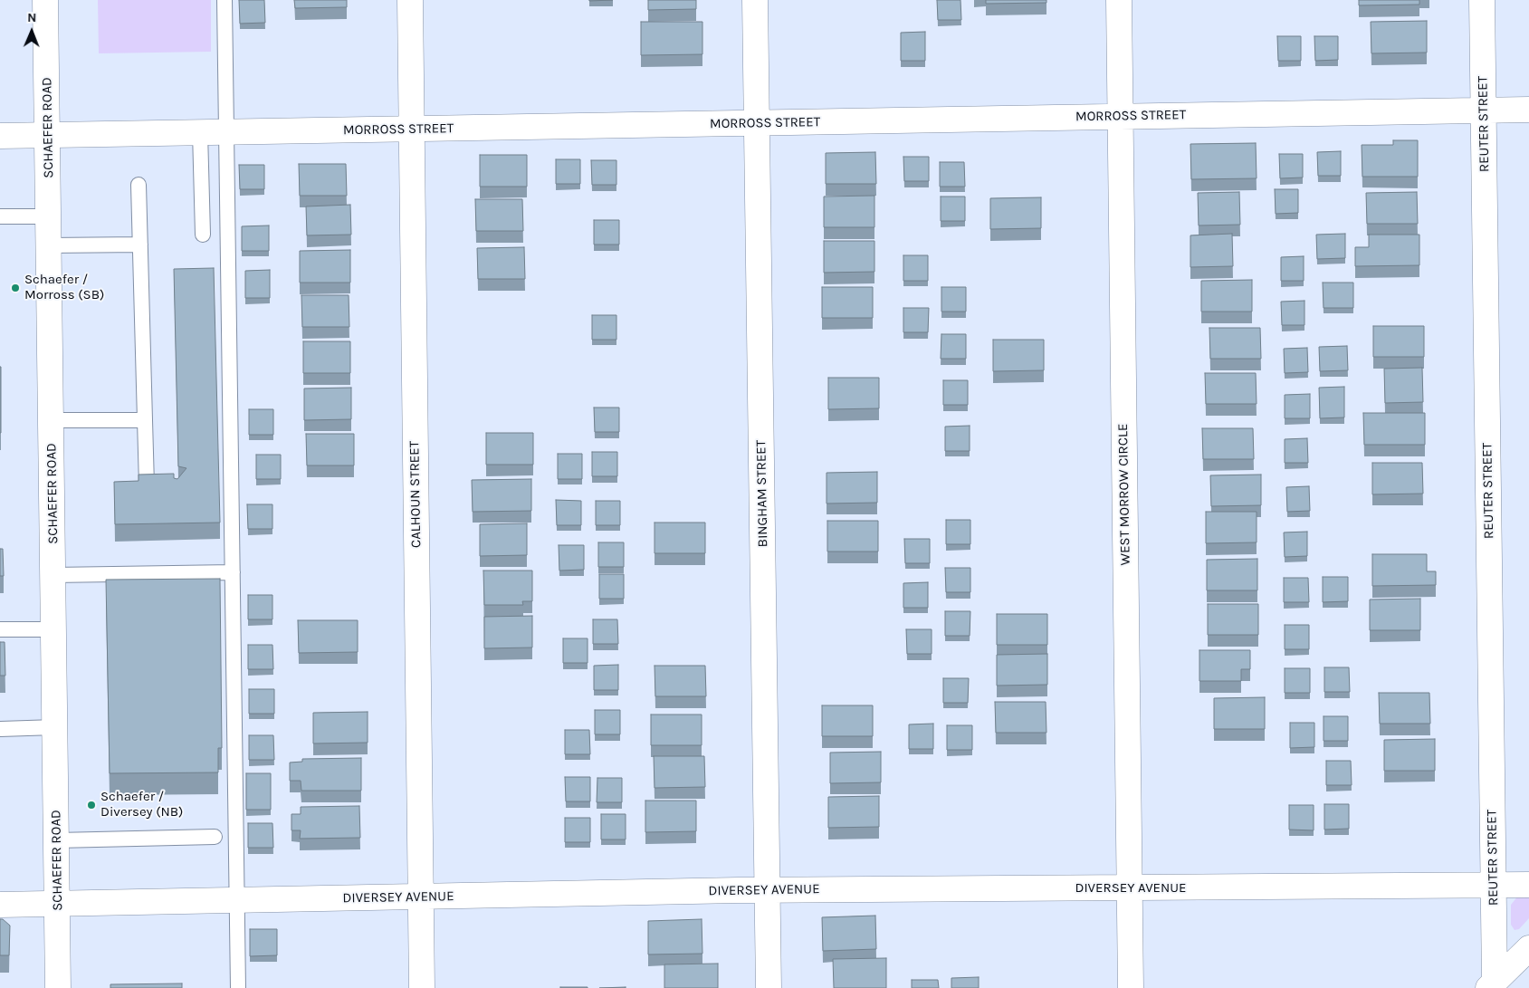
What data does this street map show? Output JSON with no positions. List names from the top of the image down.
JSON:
{
  "streets": {
    "street": [
      "MORROSS STREET",
      "REUTER STREET",
      "SCHAEFER ROAD",
      "BINGHAM STREET",
      "CALHOUN STREET",
      "WEST MORROW CIRCLE",
      "DIVERSEY AVENUE"
    ]
  },
  "crossings": [
    ["MORROSS STREET", "REUTER STREET"],
    ["MORROSS STREET", "SCHAEFER ROAD"],
    ["MORROSS STREET", "BINGHAM STREET"],
    ["MORROSS STREET", "CALHOUN STREET"],
    ["MORROSS STREET", "WEST MORROW CIRCLE"],
    ["REUTER STREET", "DIVERSEY AVENUE"],
    ["SCHAEFER ROAD", "DIVERSEY AVENUE"],
    ["BINGHAM STREET", "DIVERSEY AVENUE"],
    ["CALHOUN STREET", "DIVERSEY AVENUE"],
    ["WEST MORROW CIRCLE", "DIVERSEY AVENUE"]
  ],
  "places": ["Schaefer / Morross (SB)", "Schaefer / Diversey (NB)"],
  "north": "top"
}
